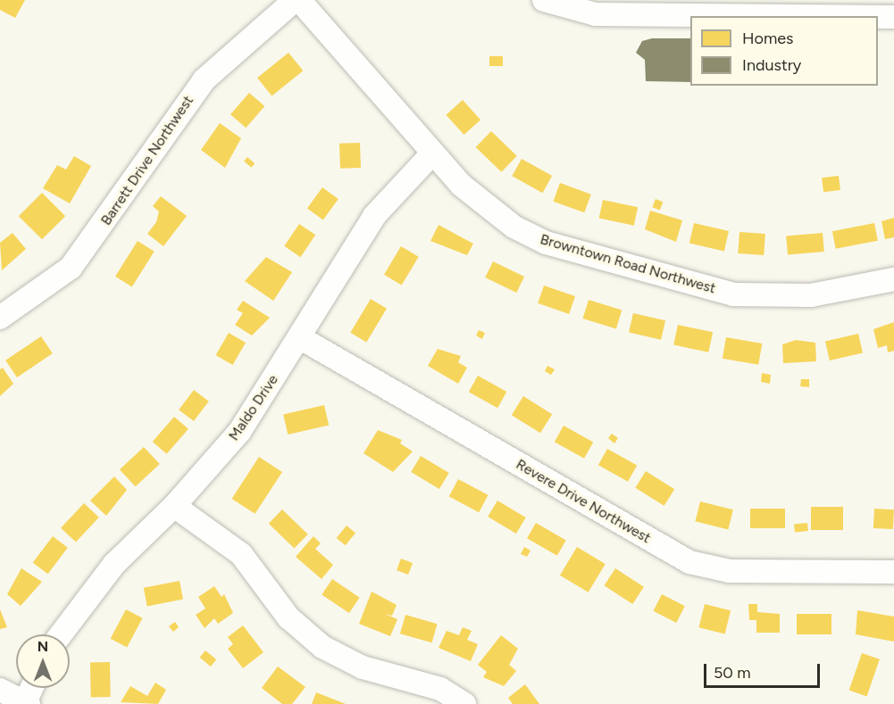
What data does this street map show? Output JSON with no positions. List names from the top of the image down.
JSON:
{
  "streets": {
    "street": [
      "Barrett Drive Northwest",
      "Browntown Road Northwest",
      "Maldo Drive",
      "Revere Drive Northwest"
    ]
  },
  "crossings": [
    ["Browntown Road Northwest", "Maldo Drive"],
    ["Maldo Drive", "Revere Drive Northwest"]
  ],
  "legend": ["Homes", "Industry"],
  "scale_bar": "50 m",
  "north": "top"
}
